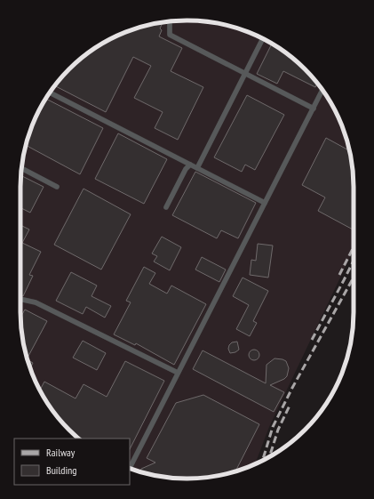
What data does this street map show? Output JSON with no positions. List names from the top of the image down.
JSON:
{
  "legend": ["Railway", "Building"]
}
